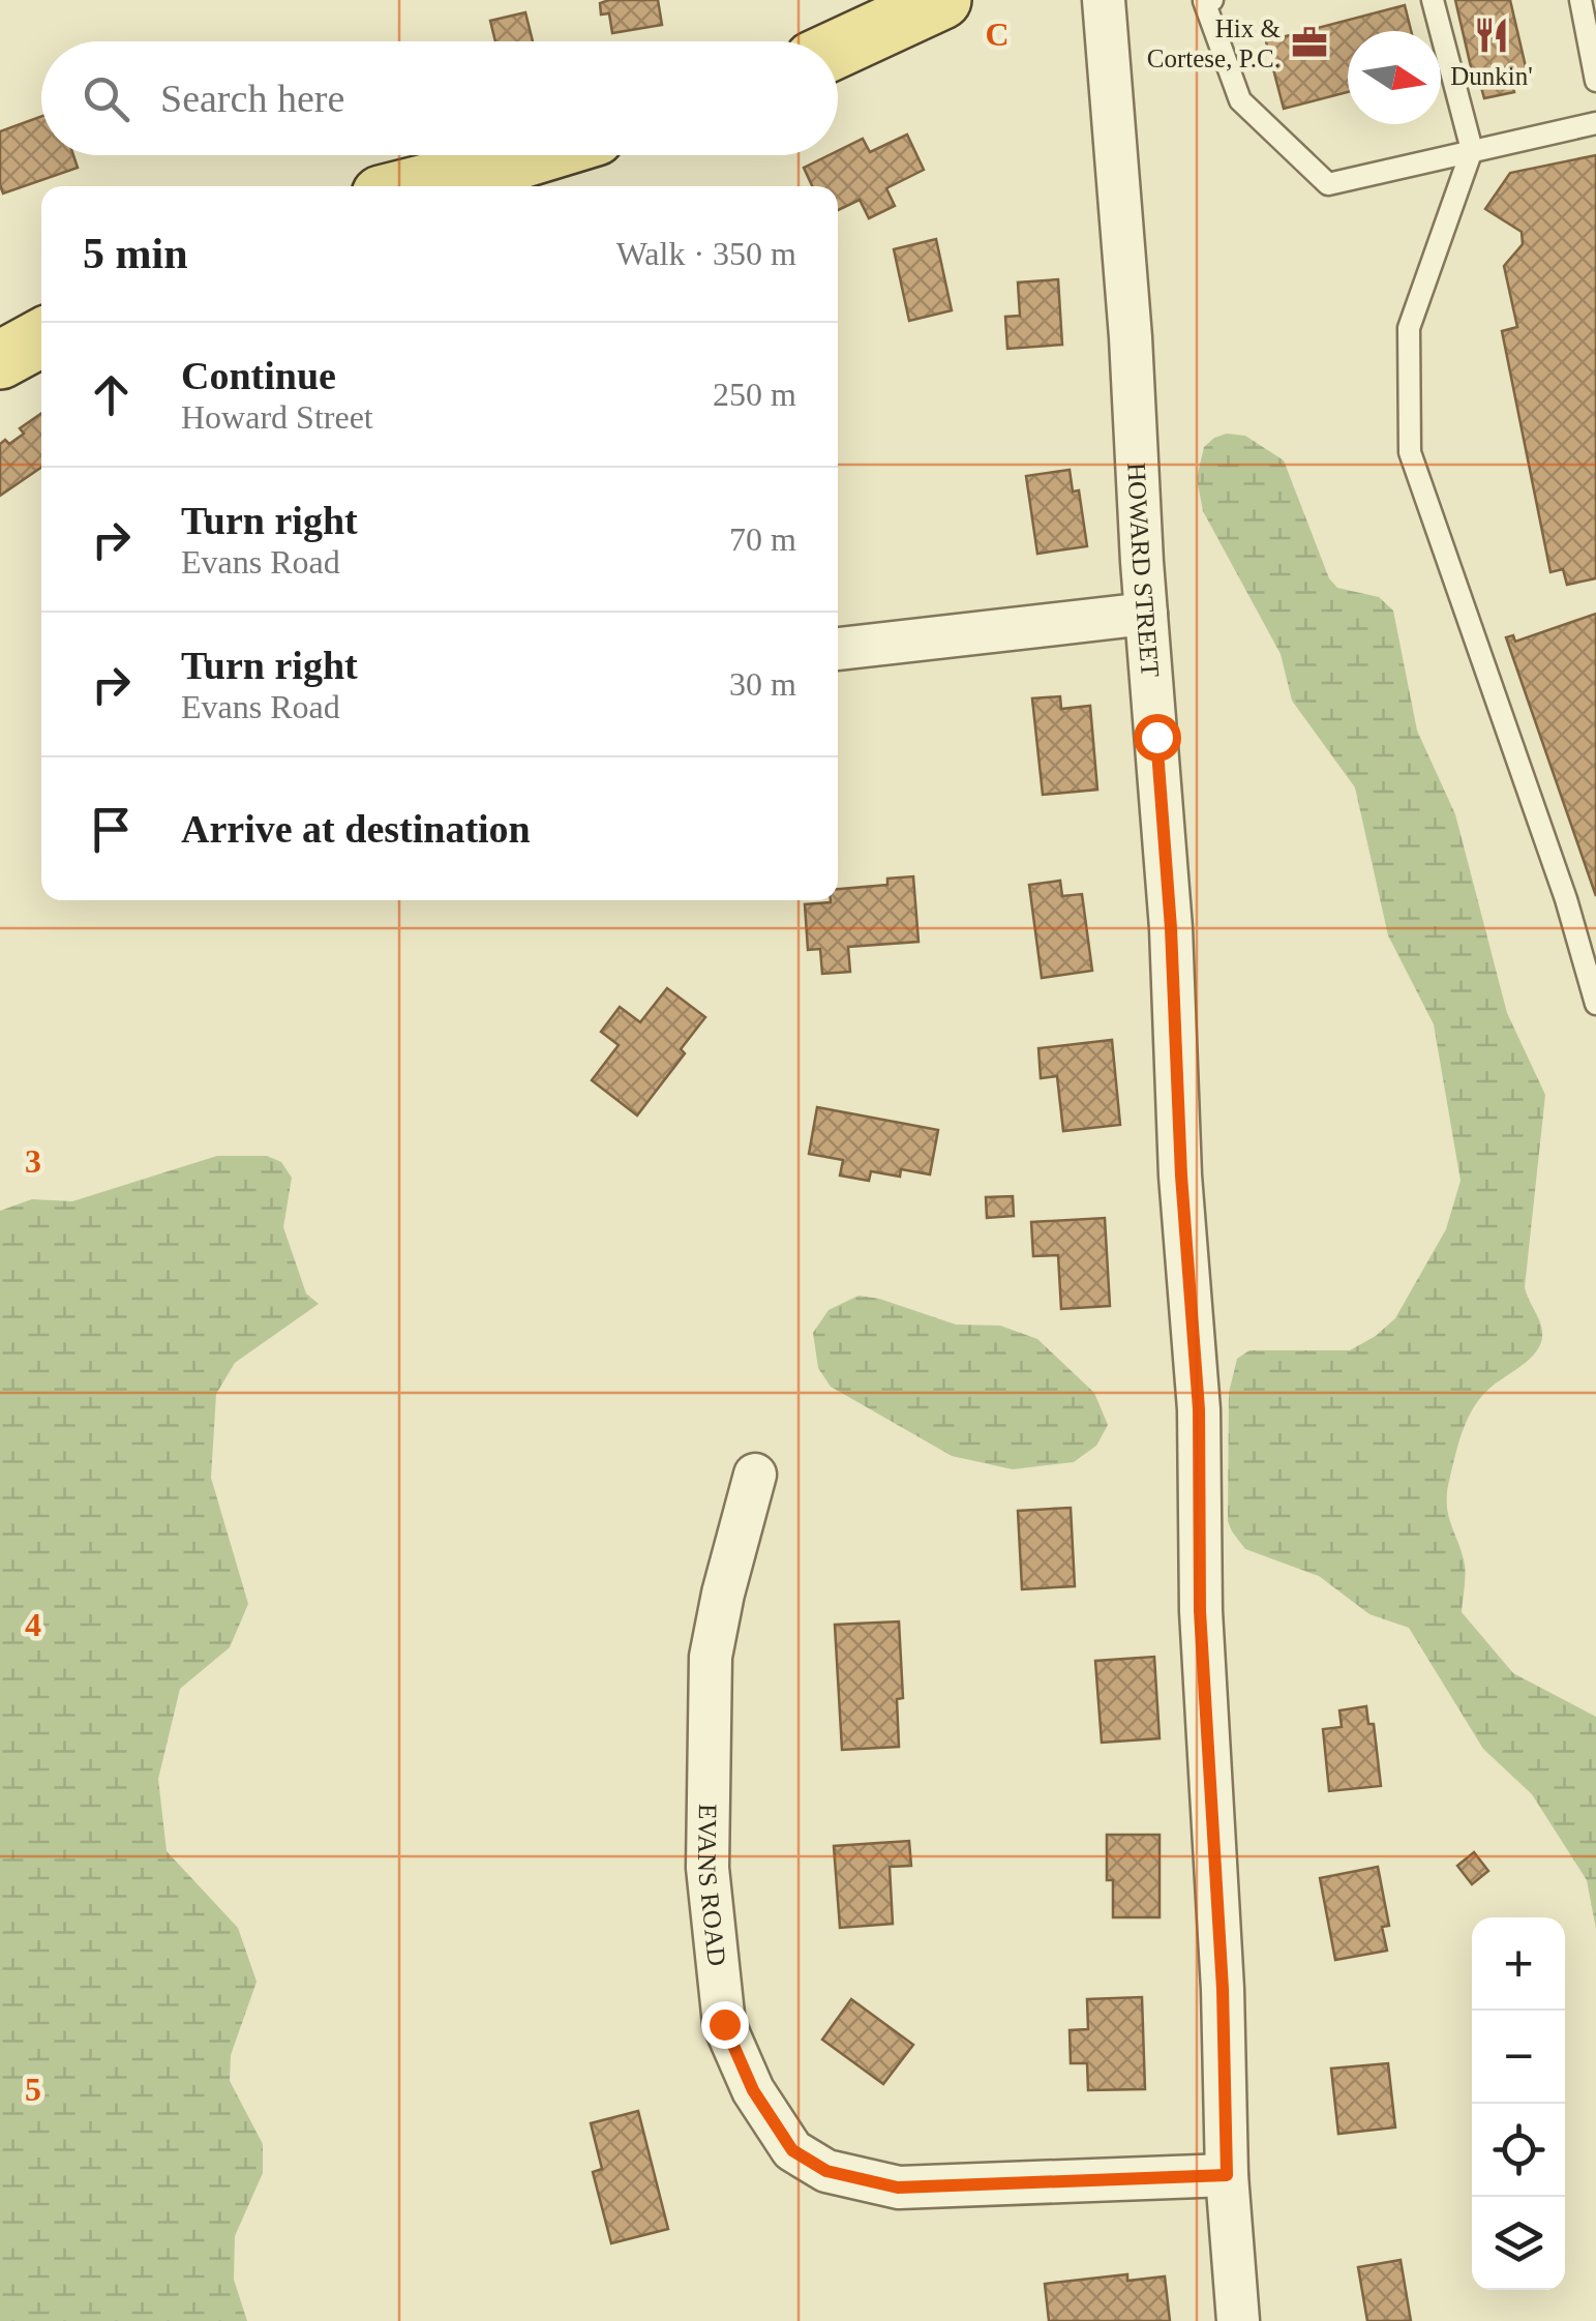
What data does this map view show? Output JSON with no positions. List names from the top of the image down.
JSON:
{
  "streets": {
    "street": ["HOWARD STREET", "EVANS ROAD"]
  },
  "crossings": [
    ["HOWARD STREET", "EVANS ROAD"]
  ],
  "places": {
    "restaurant": ["Dunkin'"],
    "office": ["Hix & Cortese, P.C."]
  },
  "north": "right",
  "page": {
    "search": "Search here",
    "heading": ["5 min", "Walk · 350 m"],
    "list": [
      ["Continue", "Howard Street", "250 m"],
      ["Turn right", "Evans Road", "70 m"],
      ["Turn right", "Evans Road", "30 m"],
      "Arrive at destination"
    ],
    "map_buttons": ["+", "−"]
  },
  "grid": {
    "columns": ["C"],
    "rows": ["3", "4", "5"]
  }
}
